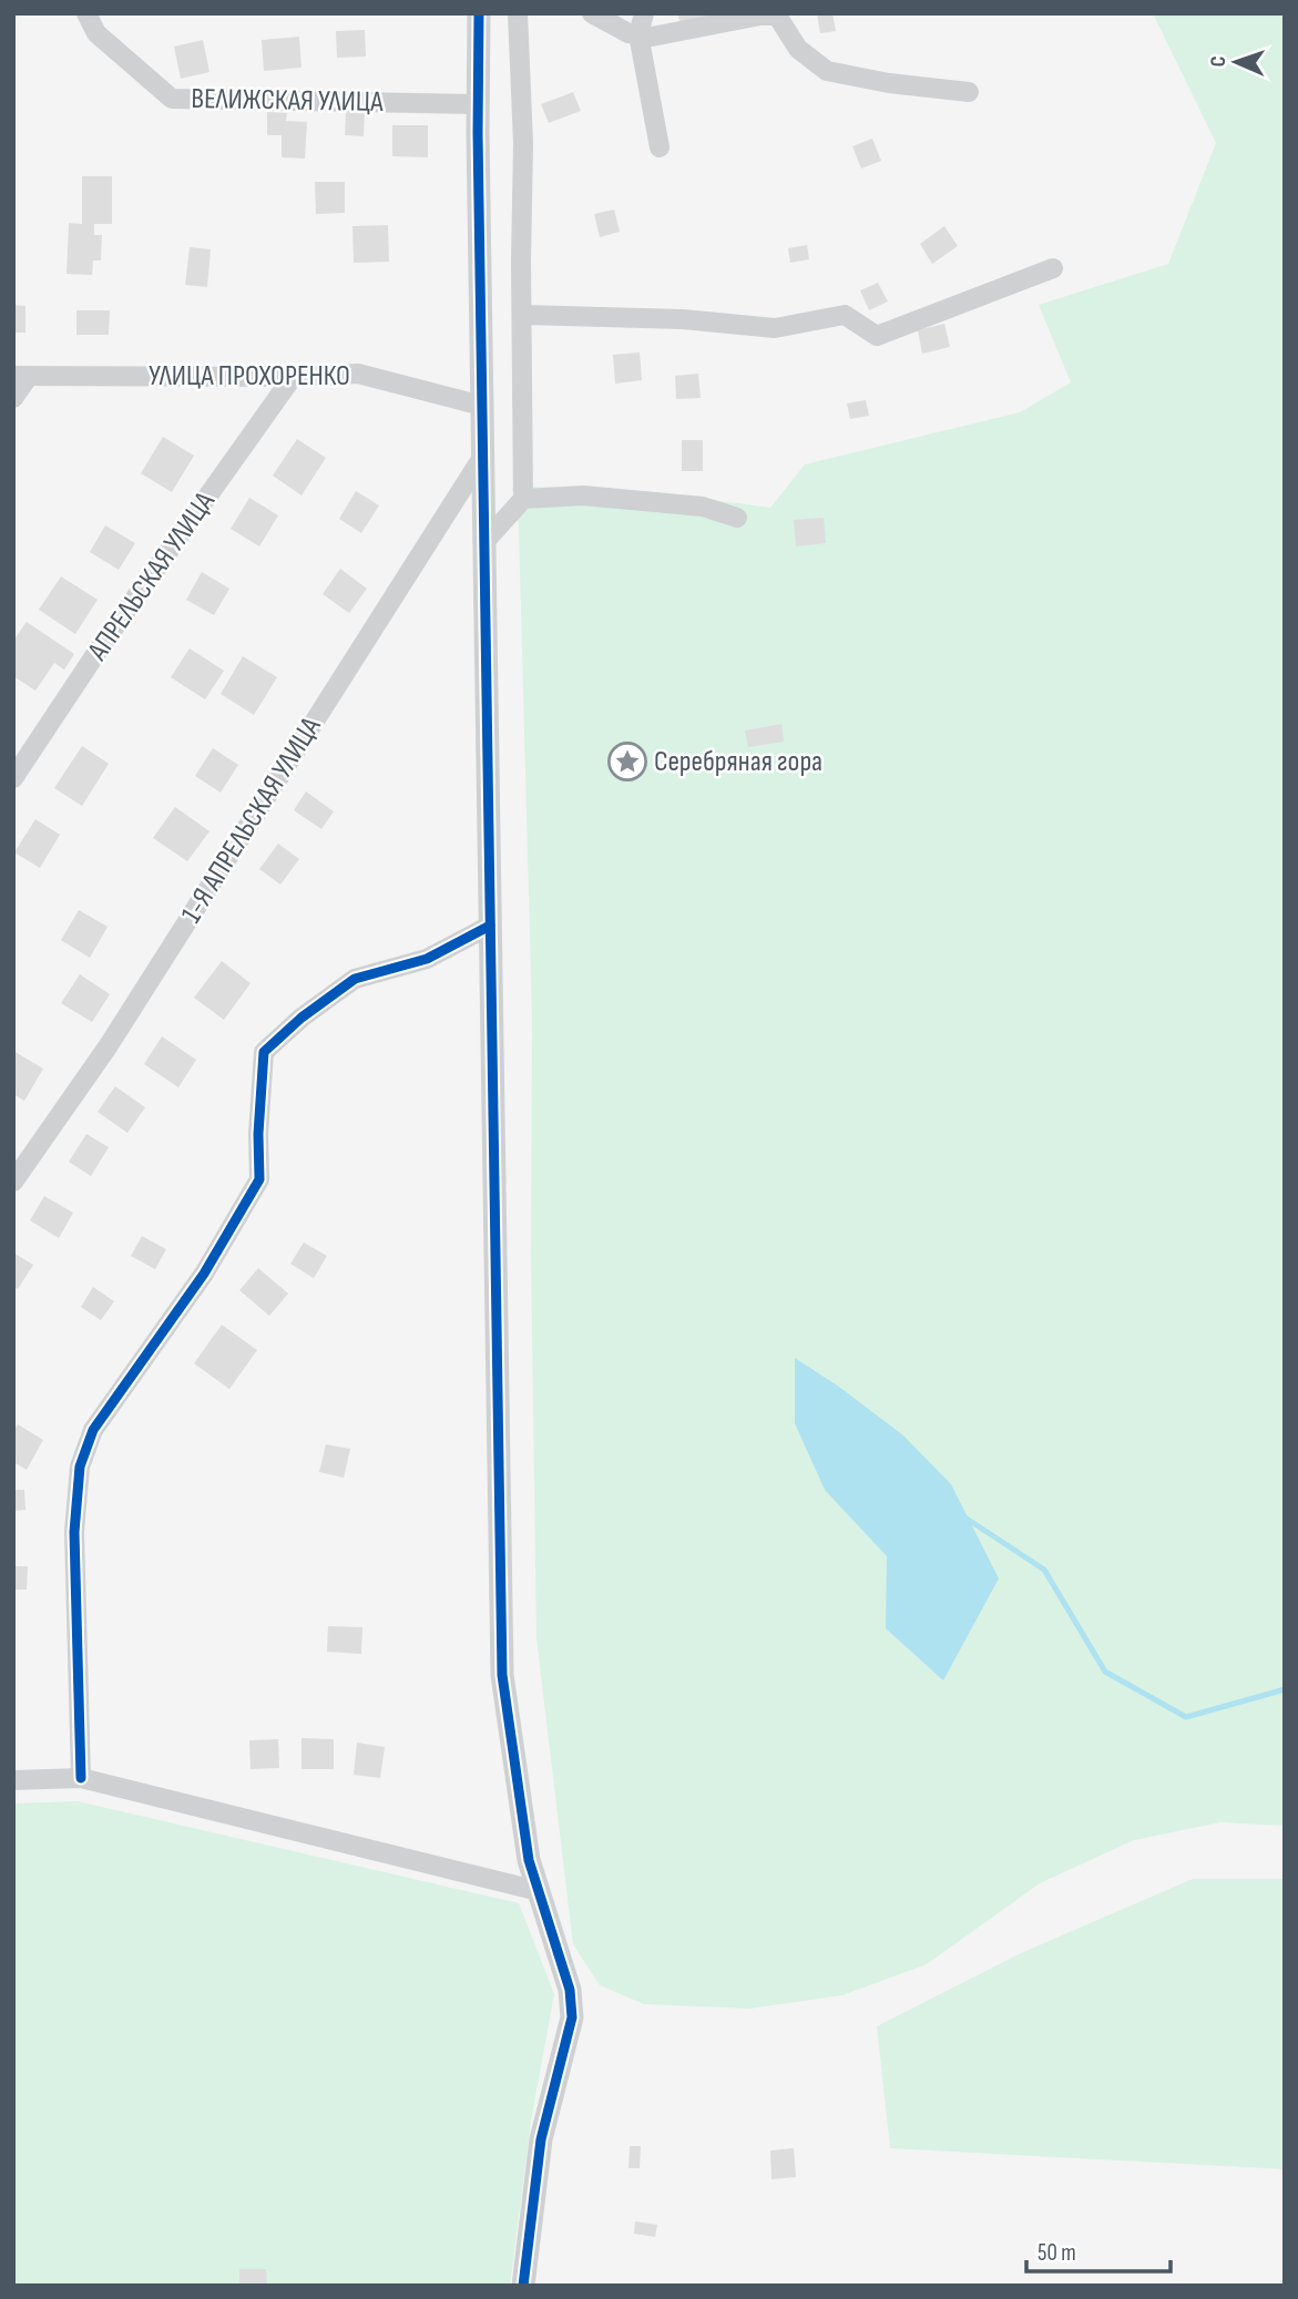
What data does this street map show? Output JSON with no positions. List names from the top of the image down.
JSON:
{
  "streets": {
    "street": [
      "ВЕЛИЖСКАЯ УЛИЦА",
      "УЛИЦА ПРОХОРЕНКО",
      "АПРЕЛЬСКАЯ УЛИЦА",
      "1-Я АПРЕЛЬСКАЯ УЛИЦА"
    ]
  },
  "crossings": [
    ["УЛИЦА ПРОХОРЕНКО", "АПРЕЛЬСКАЯ УЛИЦА"]
  ],
  "places": {
    "place": ["Серебряная гора"]
  },
  "scale_bar": "50 m",
  "north": "left"
}
